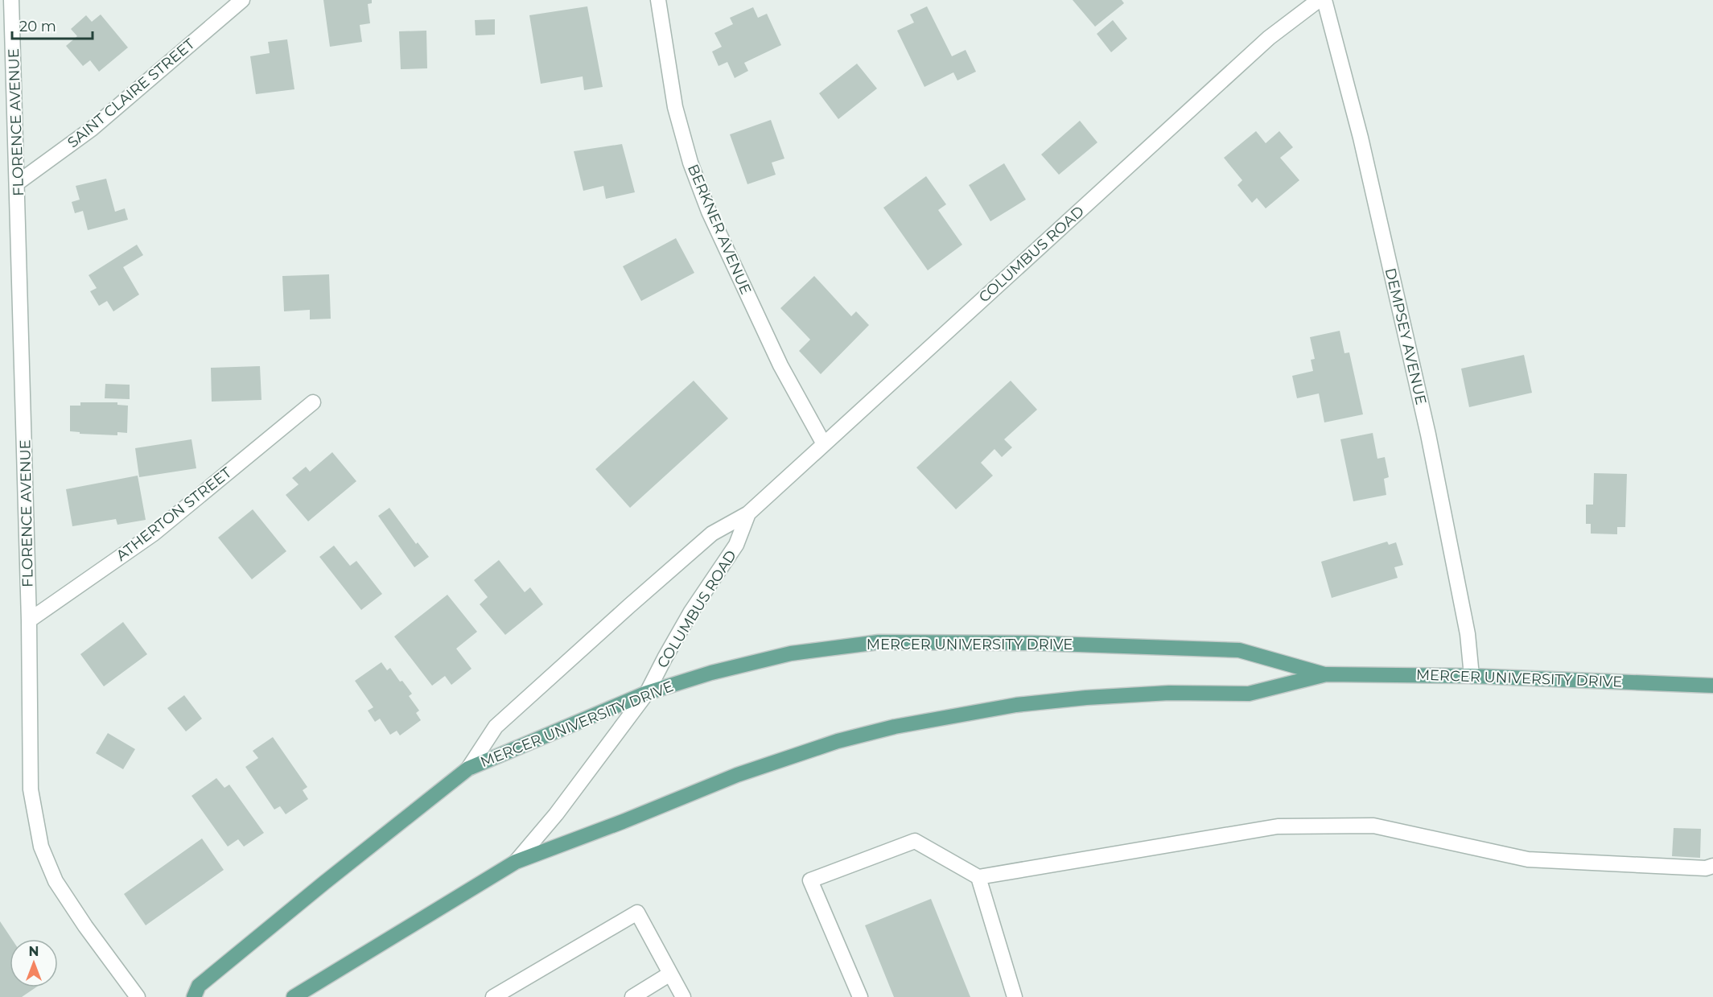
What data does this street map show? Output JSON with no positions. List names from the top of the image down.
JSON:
{
  "streets": {
    "main road": ["MERCER UNIVERSITY DRIVE"],
    "street": [
      "SAINT CLAIRE STREET",
      "FLORENCE AVENUE",
      "BERKNER AVENUE",
      "COLUMBUS ROAD",
      "DEMPSEY AVENUE",
      "ATHERTON STREET"
    ]
  },
  "crossings": [
    ["SAINT CLAIRE STREET", "FLORENCE AVENUE"],
    ["FLORENCE AVENUE", "ATHERTON STREET"],
    ["BERKNER AVENUE", "COLUMBUS ROAD"],
    ["COLUMBUS ROAD", "MERCER UNIVERSITY DRIVE"],
    ["DEMPSEY AVENUE", "MERCER UNIVERSITY DRIVE"]
  ],
  "scale_bar": "20 m",
  "north": "top"
}
